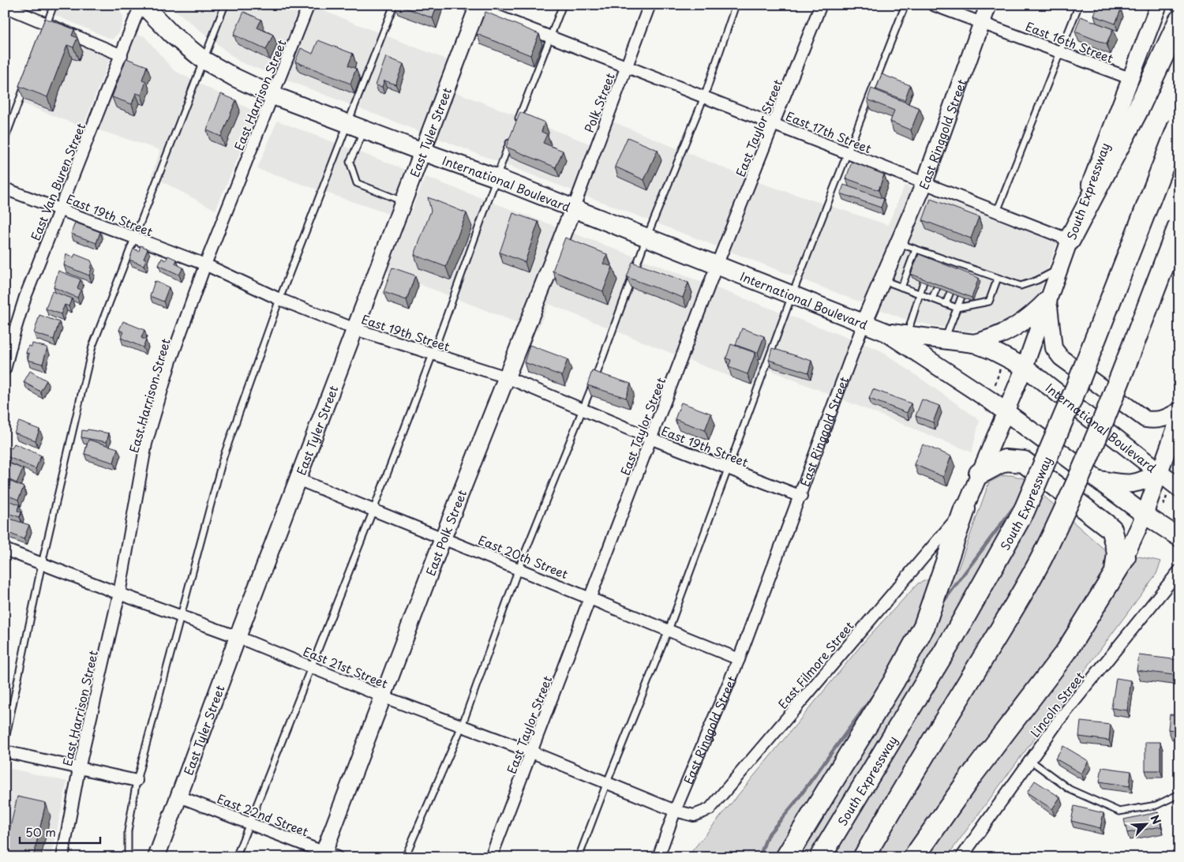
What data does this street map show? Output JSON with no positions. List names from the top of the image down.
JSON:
{
  "streets": {
    "highway": ["South Expressway"],
    "main road": ["International Boulevard"],
    "street": [
      "East 16th Street",
      "East Harrison Street",
      "Polk Street",
      "East Taylor Street",
      "East Tyler Street",
      "East 17th Street",
      "East Ringgold Street",
      "East Van Buren Street",
      "East 19th Street",
      "East Polk Street",
      "East 20th Street",
      "East Filmore Street",
      "East 21st Street",
      "Lincoln Street",
      "East 22nd Street"
    ]
  },
  "crossings": [
    ["East 16th Street", "East Ringgold Street"],
    ["East 16th Street", "South Expressway"],
    ["East Harrison Street", "International Boulevard"],
    ["East Harrison Street", "East 19th Street"],
    ["East Harrison Street", "East 21st Street"],
    ["Polk Street", "East 17th Street"],
    ["Polk Street", "International Boulevard"],
    ["Polk Street", "East Polk Street"],
    ["East Taylor Street", "East 17th Street"],
    ["East Taylor Street", "International Boulevard"],
    ["East Taylor Street", "East 19th Street"],
    ["East Taylor Street", "East 20th Street"],
    ["East Taylor Street", "East 21st Street"],
    ["East Tyler Street", "East 17th Street"],
    ["East Tyler Street", "International Boulevard"],
    ["East Tyler Street", "East 19th Street"],
    ["East Tyler Street", "East 20th Street"],
    ["East Tyler Street", "East 21st Street"],
    ["East Tyler Street", "East 22nd Street"],
    ["East 17th Street", "East Ringgold Street"],
    ["East 17th Street", "South Expressway"],
    ["East Ringgold Street", "International Boulevard"],
    ["East Ringgold Street", "East 19th Street"],
    ["East Ringgold Street", "East 20th Street"],
    ["East Ringgold Street", "East Filmore Street"],
    ["East Ringgold Street", "East 21st Street"],
    ["East Van Buren Street", "International Boulevard"],
    ["East Van Buren Street", "East 19th Street"],
    ["International Boulevard", "South Expressway"],
    ["International Boulevard", "East Polk Street"],
    ["South Expressway", "East Filmore Street"],
    ["East 19th Street", "East Polk Street"],
    ["East Polk Street", "East 20th Street"],
    ["East Polk Street", "East 21st Street"],
    ["East Polk Street", "East 22nd Street"],
    ["East Filmore Street", "East 21st Street"]
  ],
  "scale_bar": "50 m",
  "north": "top right"
}
